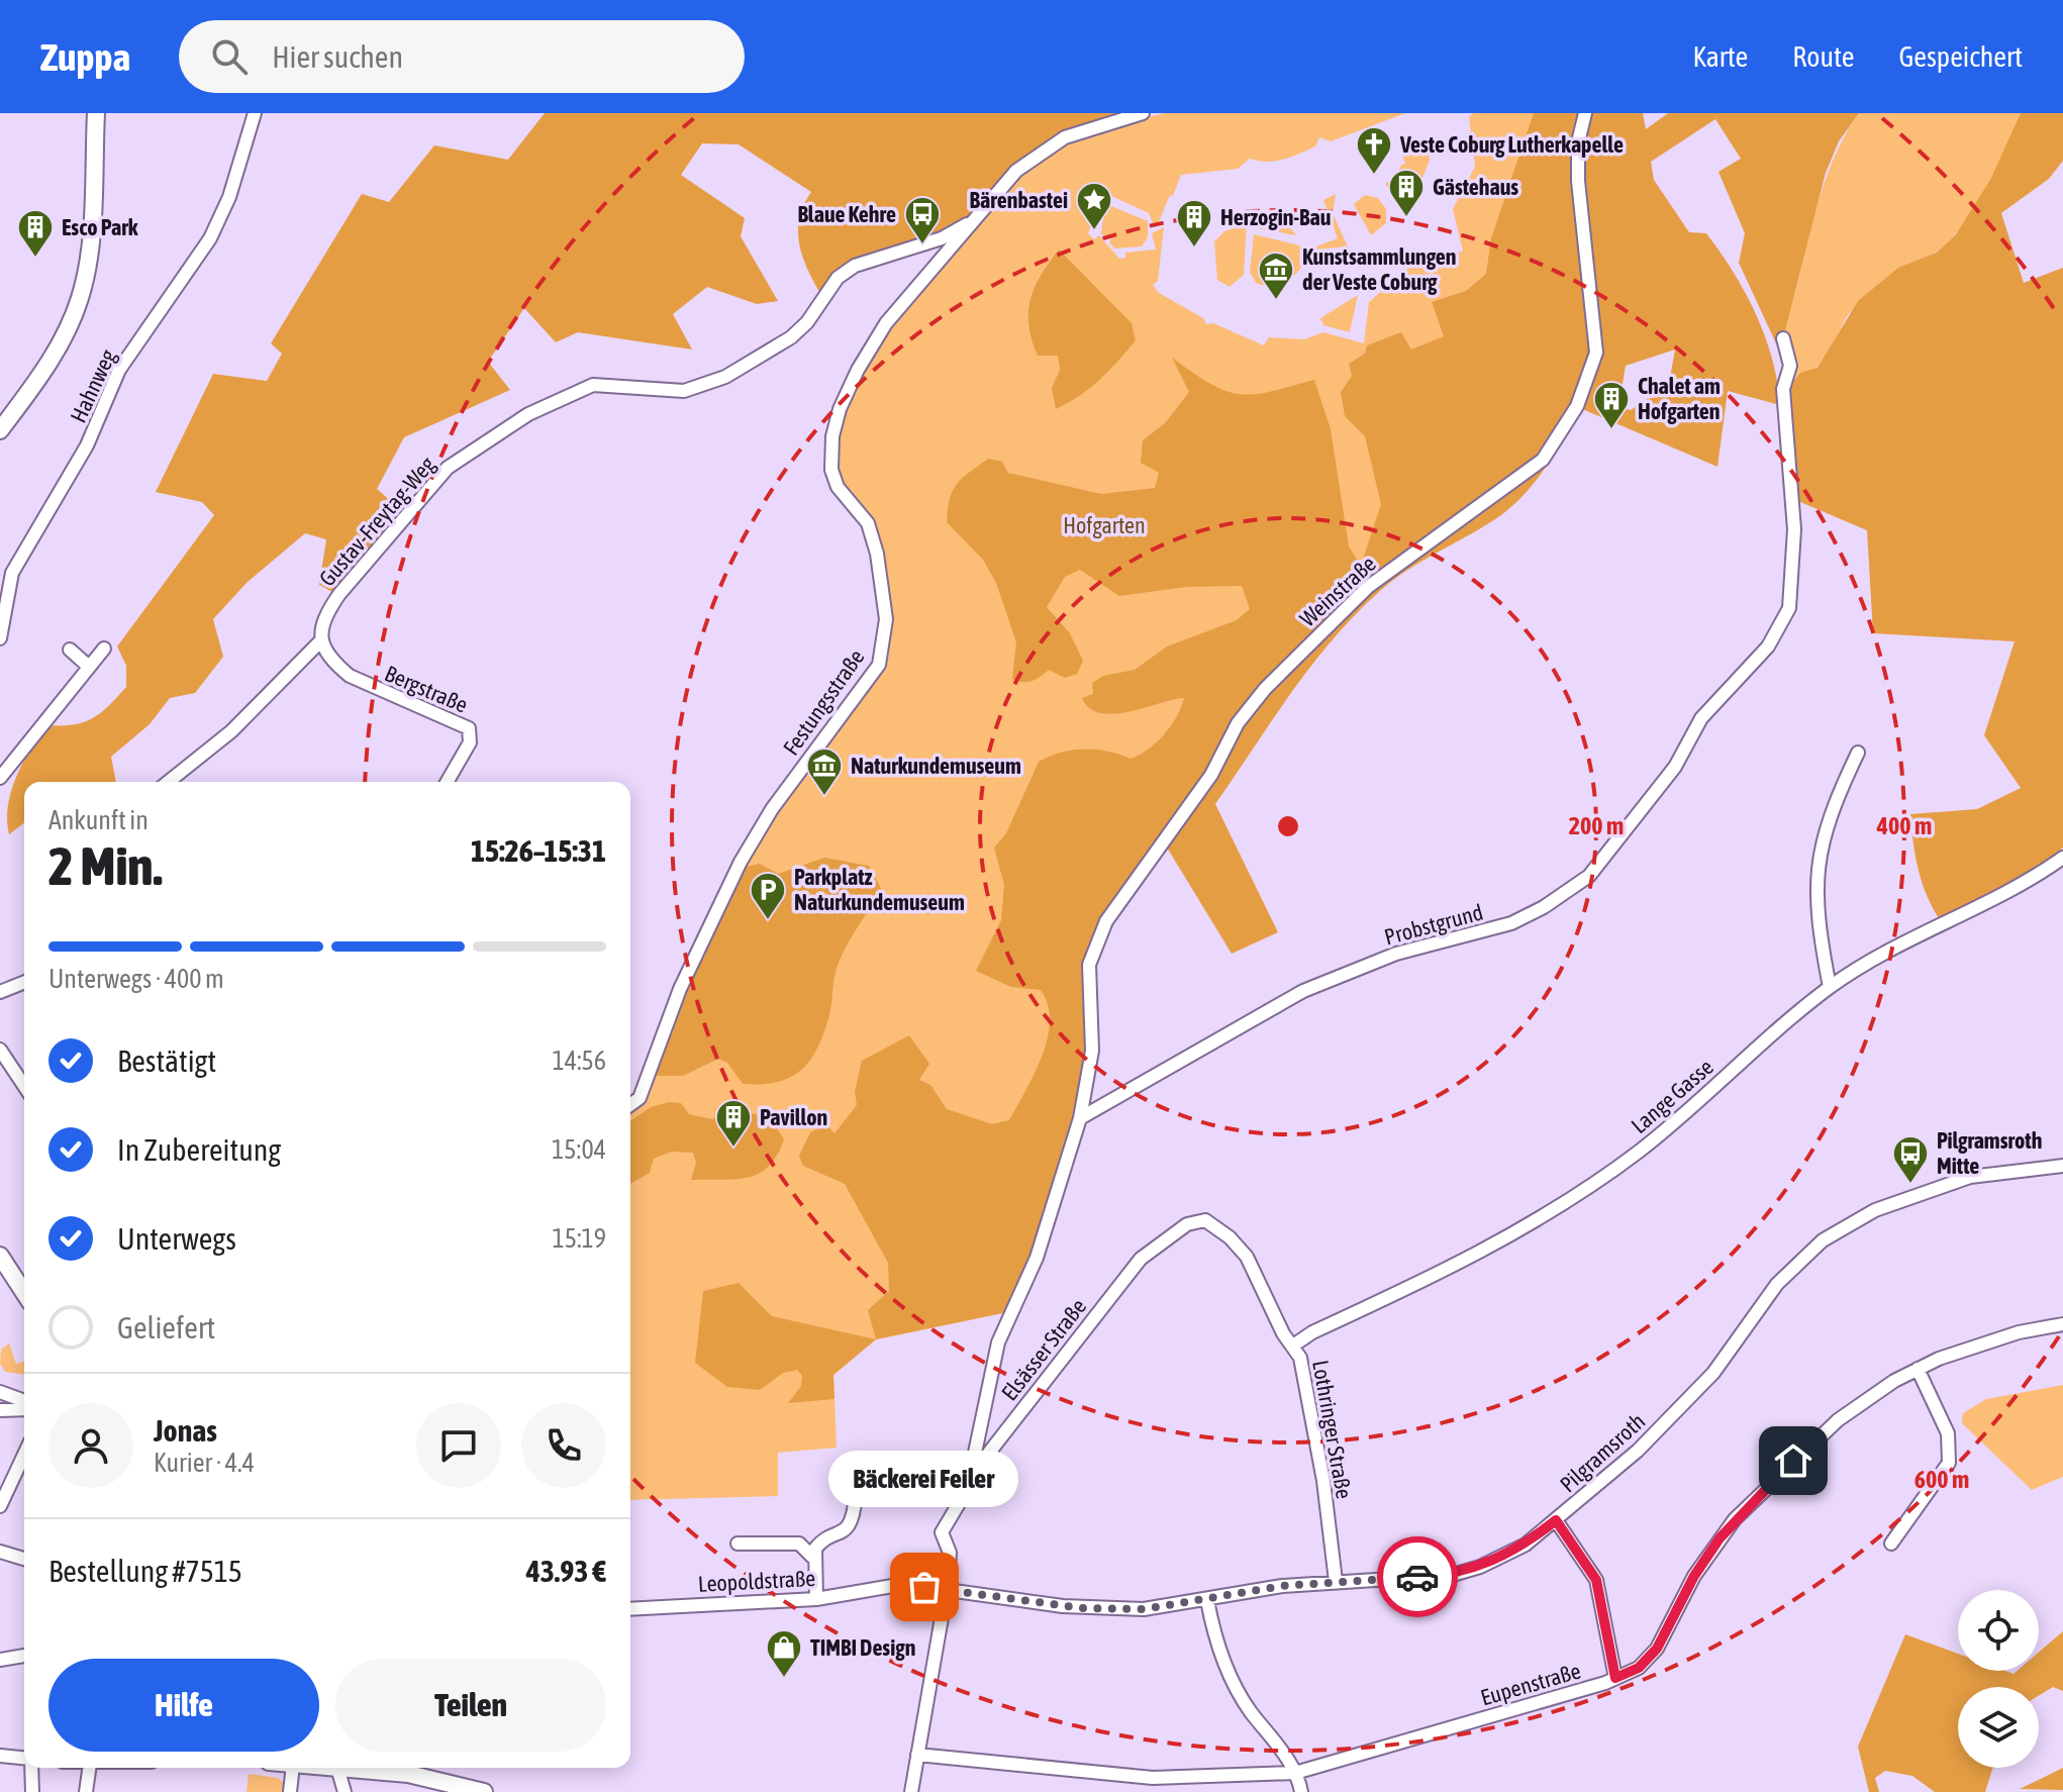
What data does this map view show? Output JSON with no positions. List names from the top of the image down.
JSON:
{
  "streets": {
    "street": [
      "Hahnweg",
      "Gustav-Freytag-Weg",
      "Weinstraße",
      "Bergstraße",
      "Festungsstraße",
      "Probstgrund",
      "Lange Gasse",
      "Elsässer Straße",
      "Lothringer Straße",
      "Pilgramsroth",
      "Leopoldstraße",
      "Eupenstraße"
    ]
  },
  "crossings": [
    ["Gustav-Freytag-Weg", "Bergstraße"],
    ["Gustav-Freytag-Weg", "Festungsstraße"],
    ["Weinstraße", "Probstgrund"],
    ["Lange Gasse", "Lothringer Straße"],
    ["Elsässer Straße", "Lothringer Straße"],
    ["Elsässer Straße", "Pilgramsroth"],
    ["Elsässer Straße", "Leopoldstraße"],
    ["Lothringer Straße", "Pilgramsroth"],
    ["Pilgramsroth", "Leopoldstraße"]
  ],
  "parks": ["Hofgarten"],
  "places": {
    "church": ["Veste Coburg Lutherkapelle"],
    "building": [
      "Gästehaus",
      "Herzogin-Bau",
      "Esco Park",
      "Chalet am Hofgarten",
      "Pavillon"
    ],
    "place": ["Bärenbastei"],
    "bus stop": ["Blaue Kehre", "Pilgramsroth Mitte"],
    "museum": ["Kunstsammlungen der Veste Coburg", "Naturkundemuseum"],
    "parking": ["Parkplatz Naturkundemuseum"],
    "other": ["Bäckerei Feiler"],
    "shop": ["TIMBI Design"]
  },
  "page": {
    "header": "Zuppa",
    "search": "Hier suchen",
    "nav": ["Karte", "Route", "Gespeichert"],
    "heading": ["2 Min.", "Ankunft in", "15:26–15:31"],
    "panel": [
      "Jonas",
      "Kurier · 4.4",
      "Bestellung #7515",
      "43.93 €"
    ],
    "bar": "Unterwegs · 400 m",
    "list": [
      ["Bestätigt", "14:56"],
      ["In Zubereitung", "15:04"],
      ["Unterwegs", "15:19"],
      "Geliefert"
    ],
    "bubble": "Bäckerei Feiler",
    "buttons": ["Hilfe", "Teilen"]
  },
  "rings": ["200 m", "400 m", "600 m"]
}
